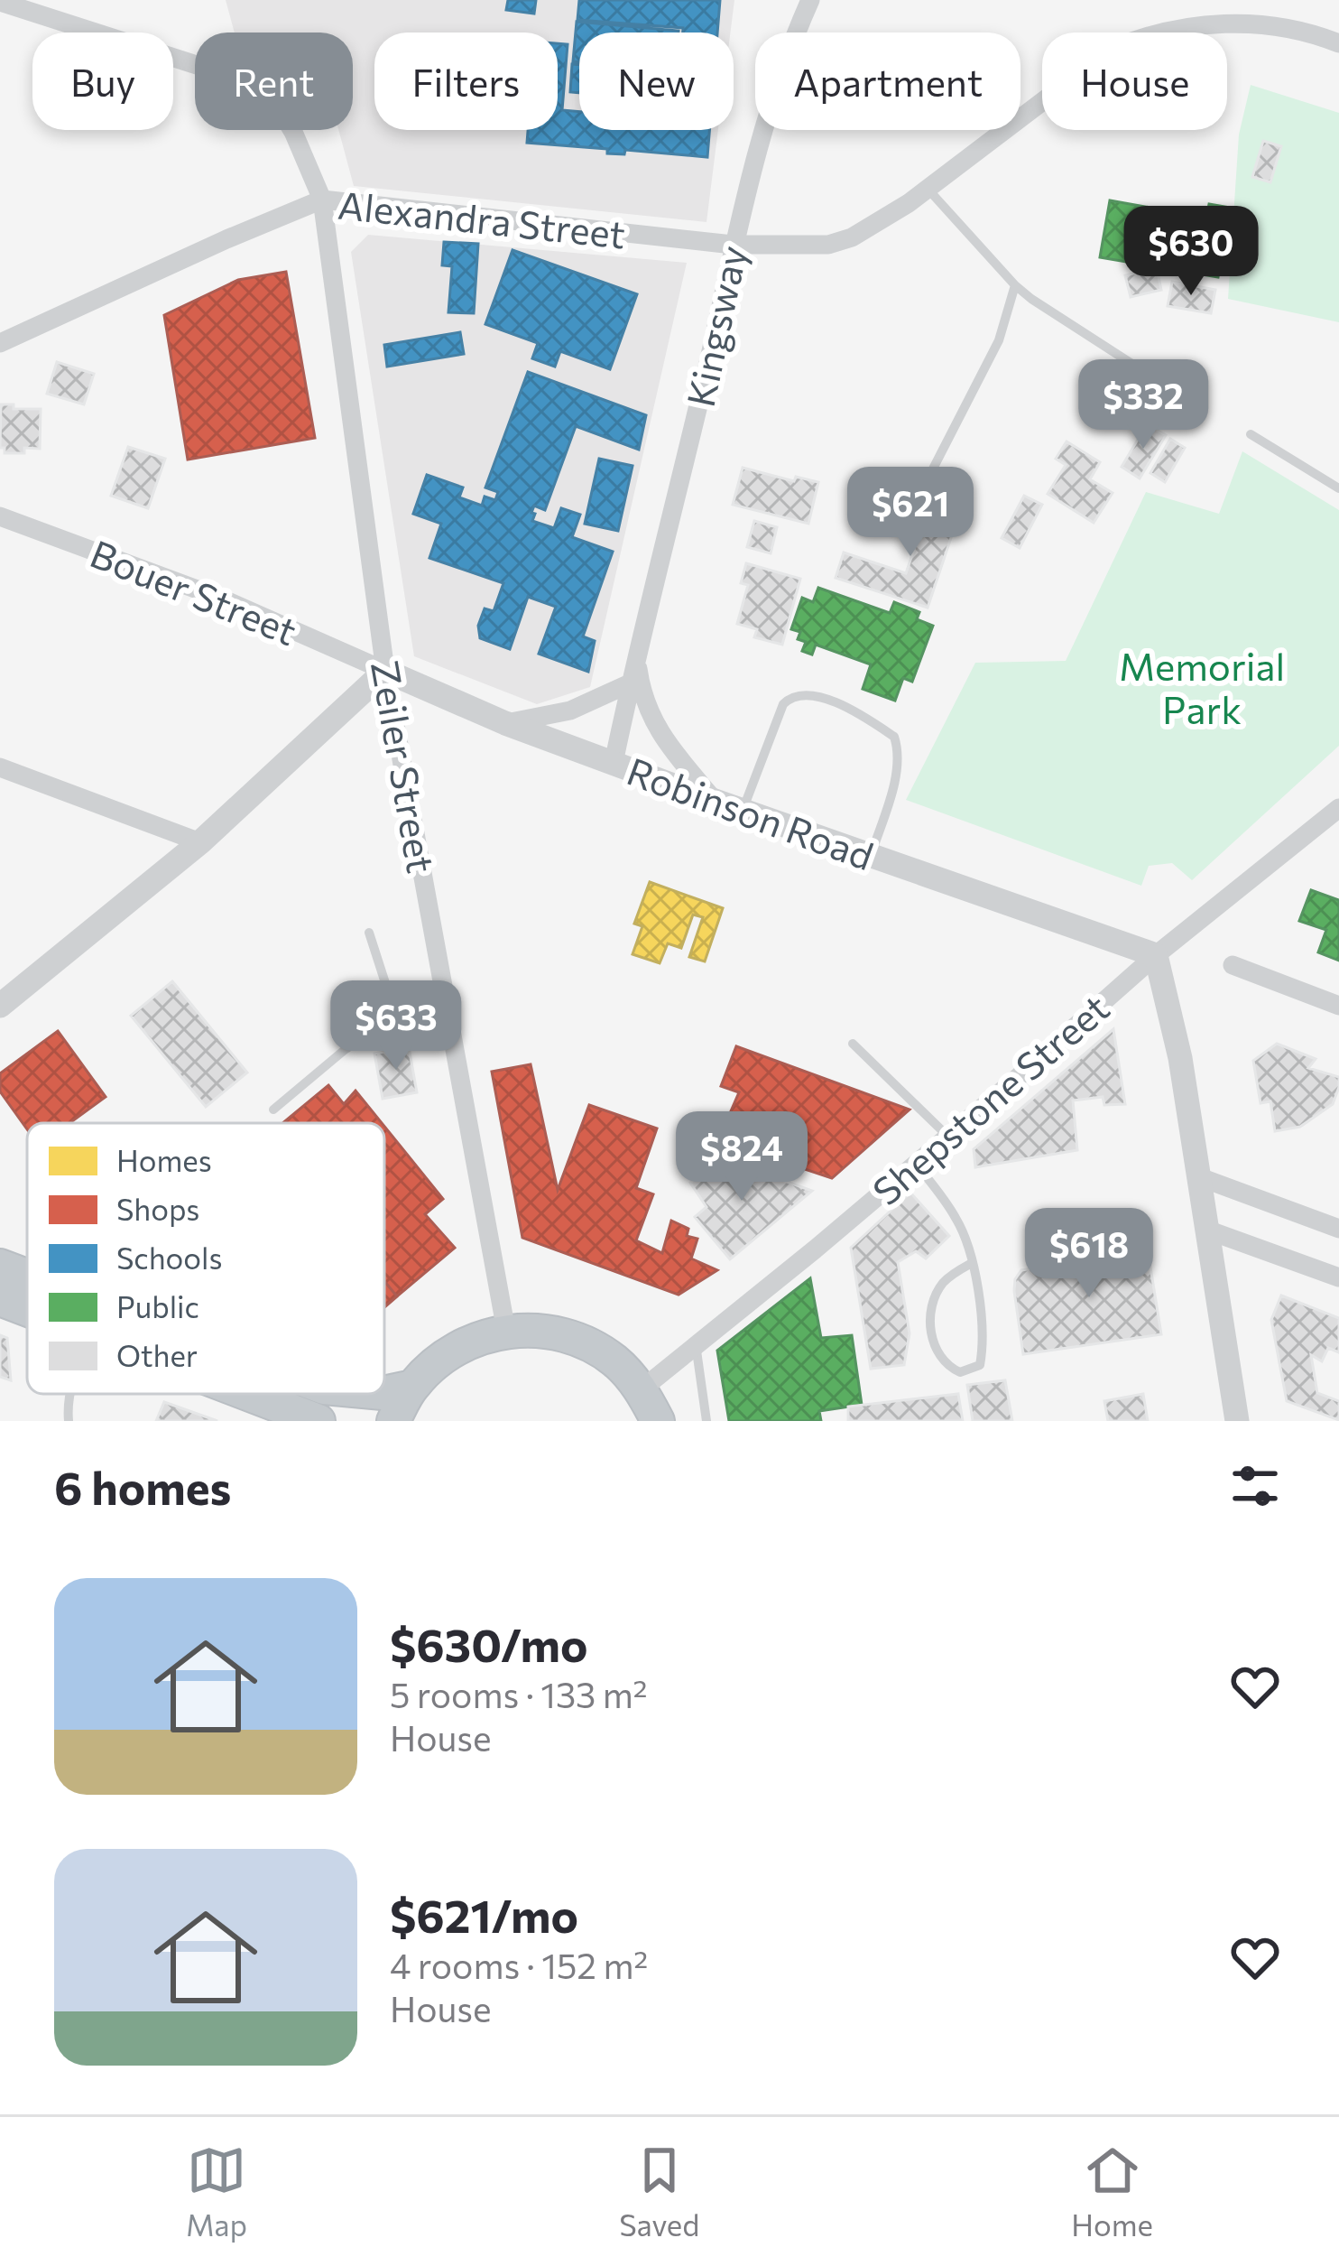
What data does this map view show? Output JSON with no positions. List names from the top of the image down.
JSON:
{
  "streets": {
    "street": [
      "Alexandra Street",
      "Kingsway",
      "Bouer Street",
      "Zeiler Street",
      "Robinson Road",
      "Shepstone Street"
    ]
  },
  "crossings": [
    ["Alexandra Street", "Kingsway"],
    ["Alexandra Street", "Zeiler Street"],
    ["Kingsway", "Robinson Road"],
    ["Bouer Street", "Zeiler Street"],
    ["Bouer Street", "Robinson Road"],
    ["Zeiler Street", "Robinson Road"],
    ["Robinson Road", "Shepstone Street"]
  ],
  "parks": ["Memorial Park"],
  "legend": [
    "Homes",
    "Shops",
    "Schools",
    "Public",
    "Other"
  ],
  "page": {
    "chip": [
      "Buy",
      "Rent",
      "Filters",
      "New",
      "Apartment",
      "House"
    ],
    "price": [
      "$630",
      "$332",
      "$621",
      "$633",
      "$824",
      "$618"
    ],
    "heading": "6 homes",
    "list": [
      {
        "name": "$630/mo",
        "note": "5 rooms · 133 m² · House"
      },
      {
        "name": "$621/mo",
        "note": "4 rooms · 152 m² · House"
      }
    ],
    "tabs": ["Map", "Saved", "Home"]
  }
}
